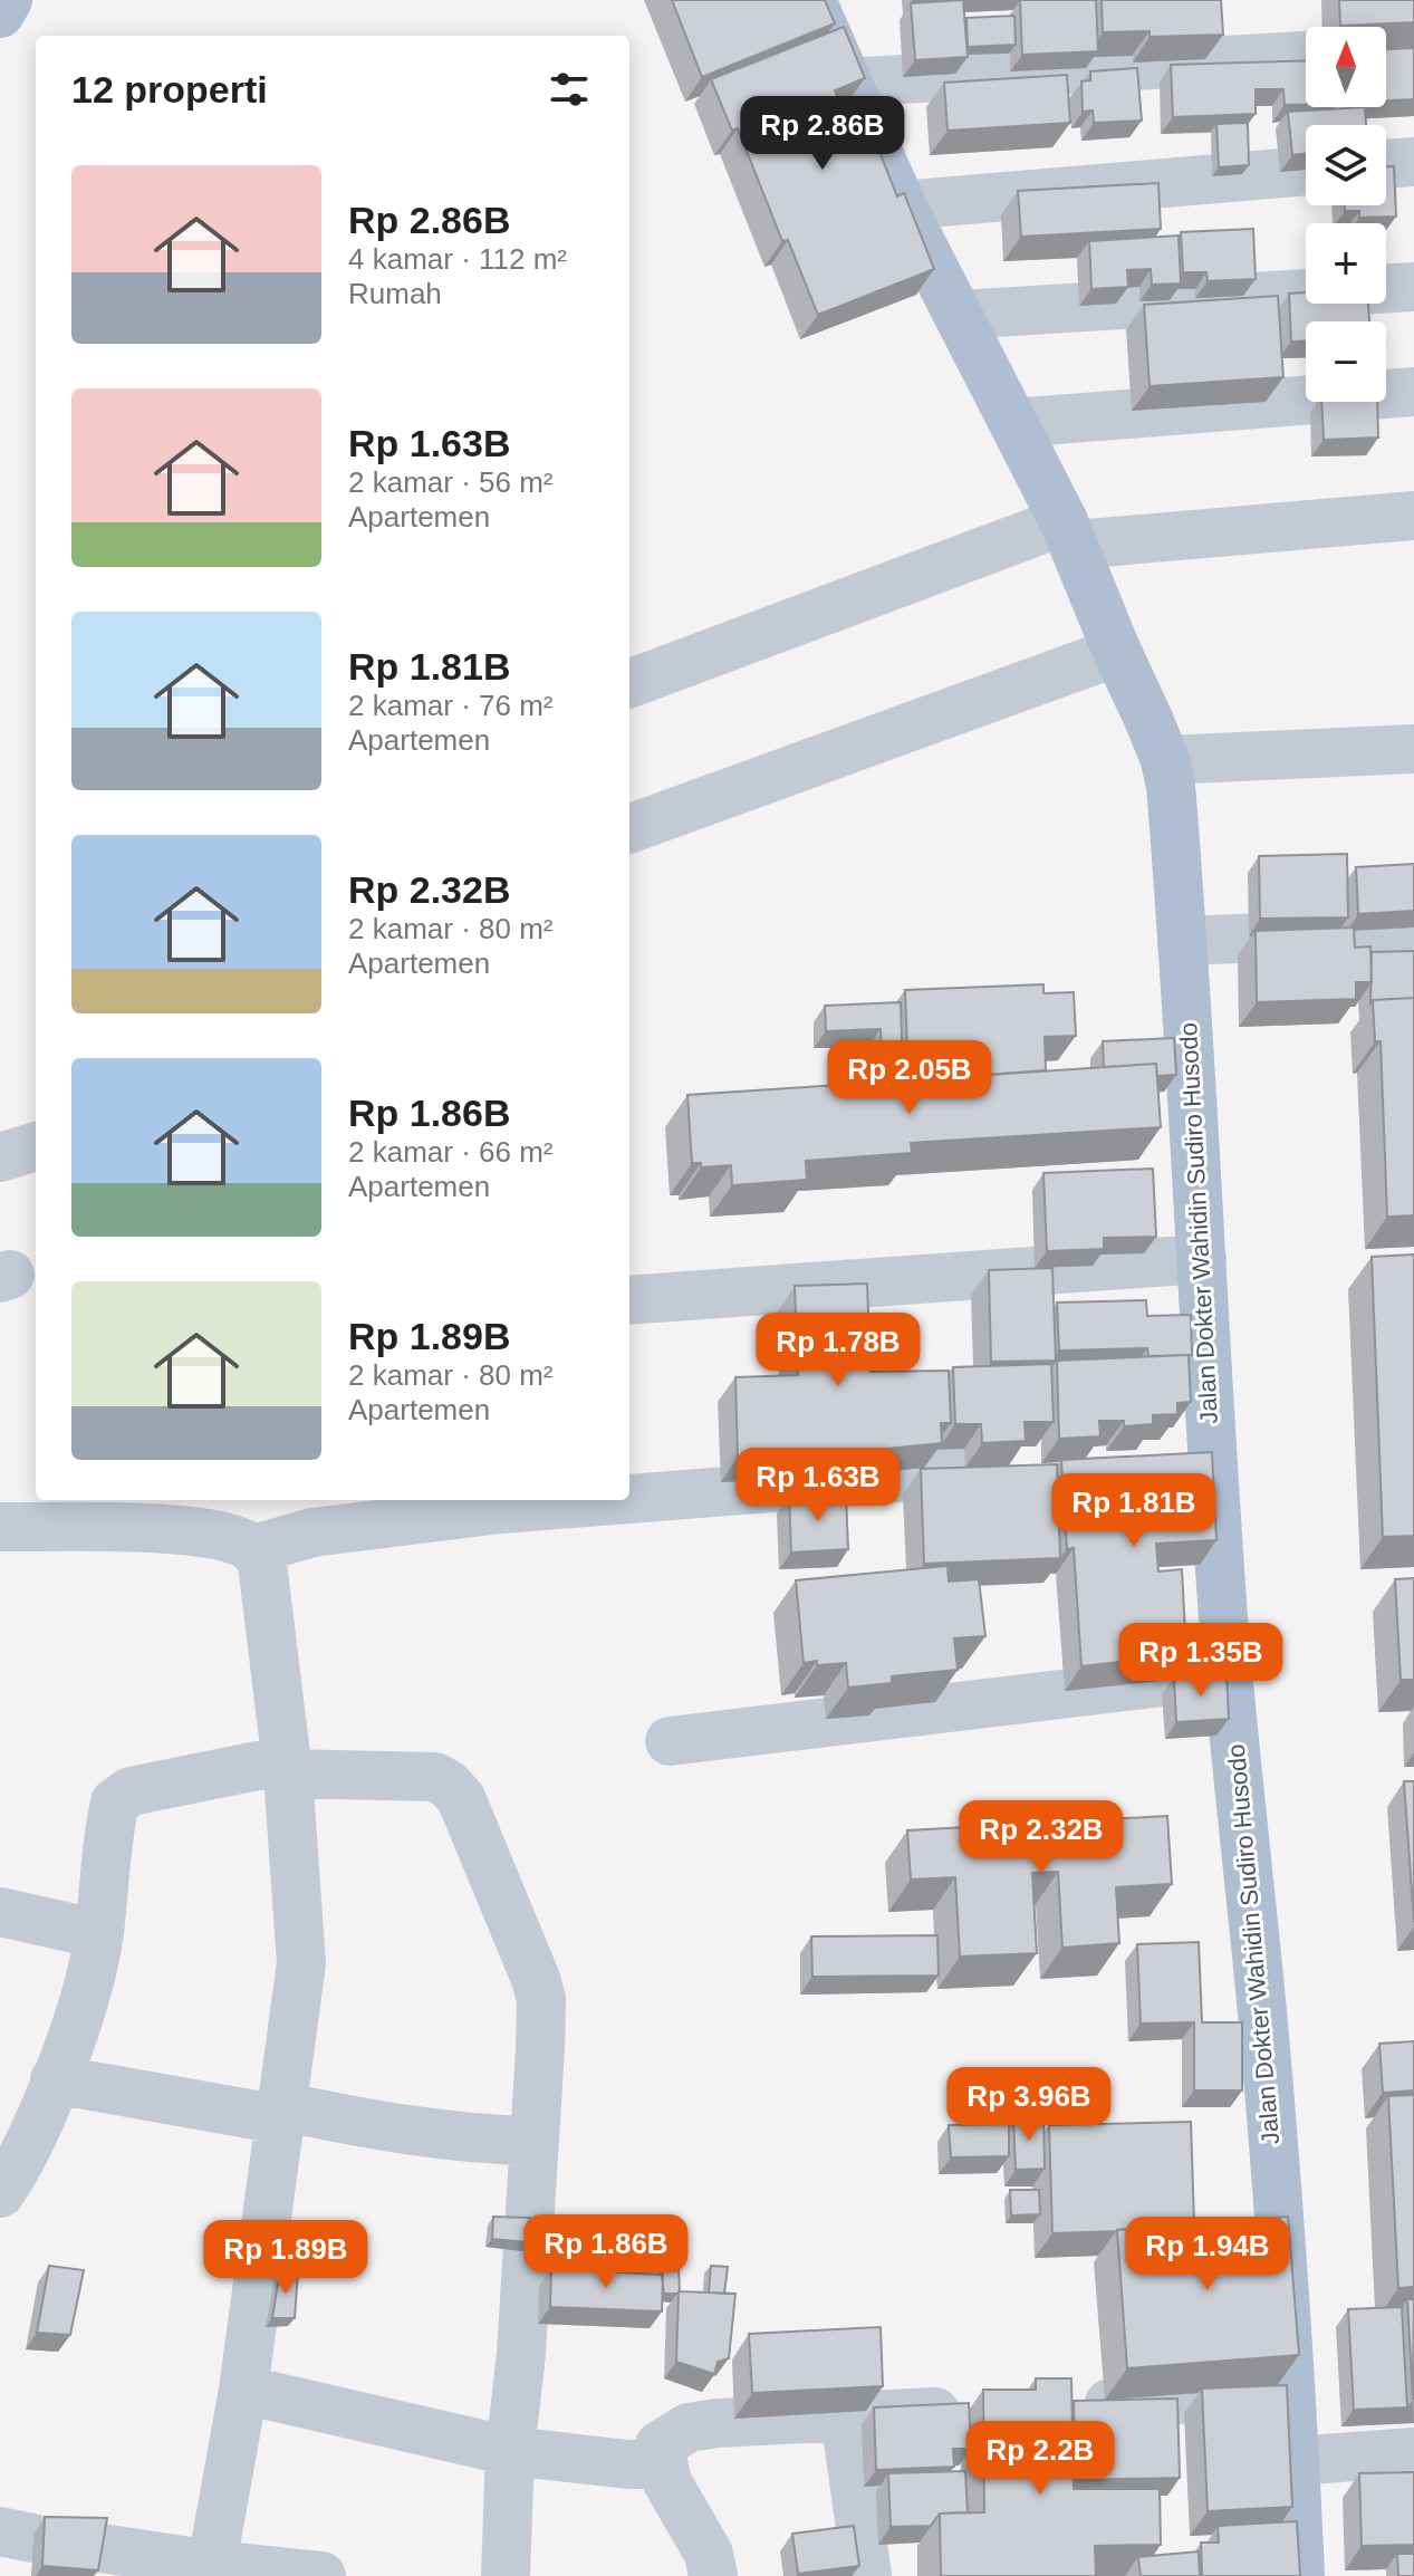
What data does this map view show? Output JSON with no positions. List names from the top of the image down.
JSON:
{
  "streets": {
    "main road": ["Jalan Dokter Wahidin Sudiro Husodo"]
  },
  "north": "top",
  "page": {
    "map_buttons": ["+", "−"],
    "heading": "12 properti",
    "price": [
      "Rp 2.86B",
      "Rp 2.05B",
      "Rp 1.78B",
      "Rp 1.63B",
      "Rp 1.81B",
      "Rp 1.35B",
      "Rp 2.32B",
      "Rp 3.96B",
      "Rp 1.86B",
      "Rp 1.94B",
      "Rp 1.89B",
      "Rp 2.2B"
    ],
    "list": [
      {
        "name": "Rp 2.86B",
        "note": "4 kamar · 112 m² · Rumah"
      },
      {
        "name": "Rp 1.63B",
        "note": "2 kamar · 56 m² · Apartemen"
      },
      {
        "name": "Rp 1.81B",
        "note": "2 kamar · 76 m² · Apartemen"
      },
      {
        "name": "Rp 2.32B",
        "note": "2 kamar · 80 m² · Apartemen"
      },
      {
        "name": "Rp 1.86B",
        "note": "2 kamar · 66 m² · Apartemen"
      },
      {
        "name": "Rp 1.89B",
        "note": "2 kamar · 80 m² · Apartemen"
      }
    ]
  }
}
